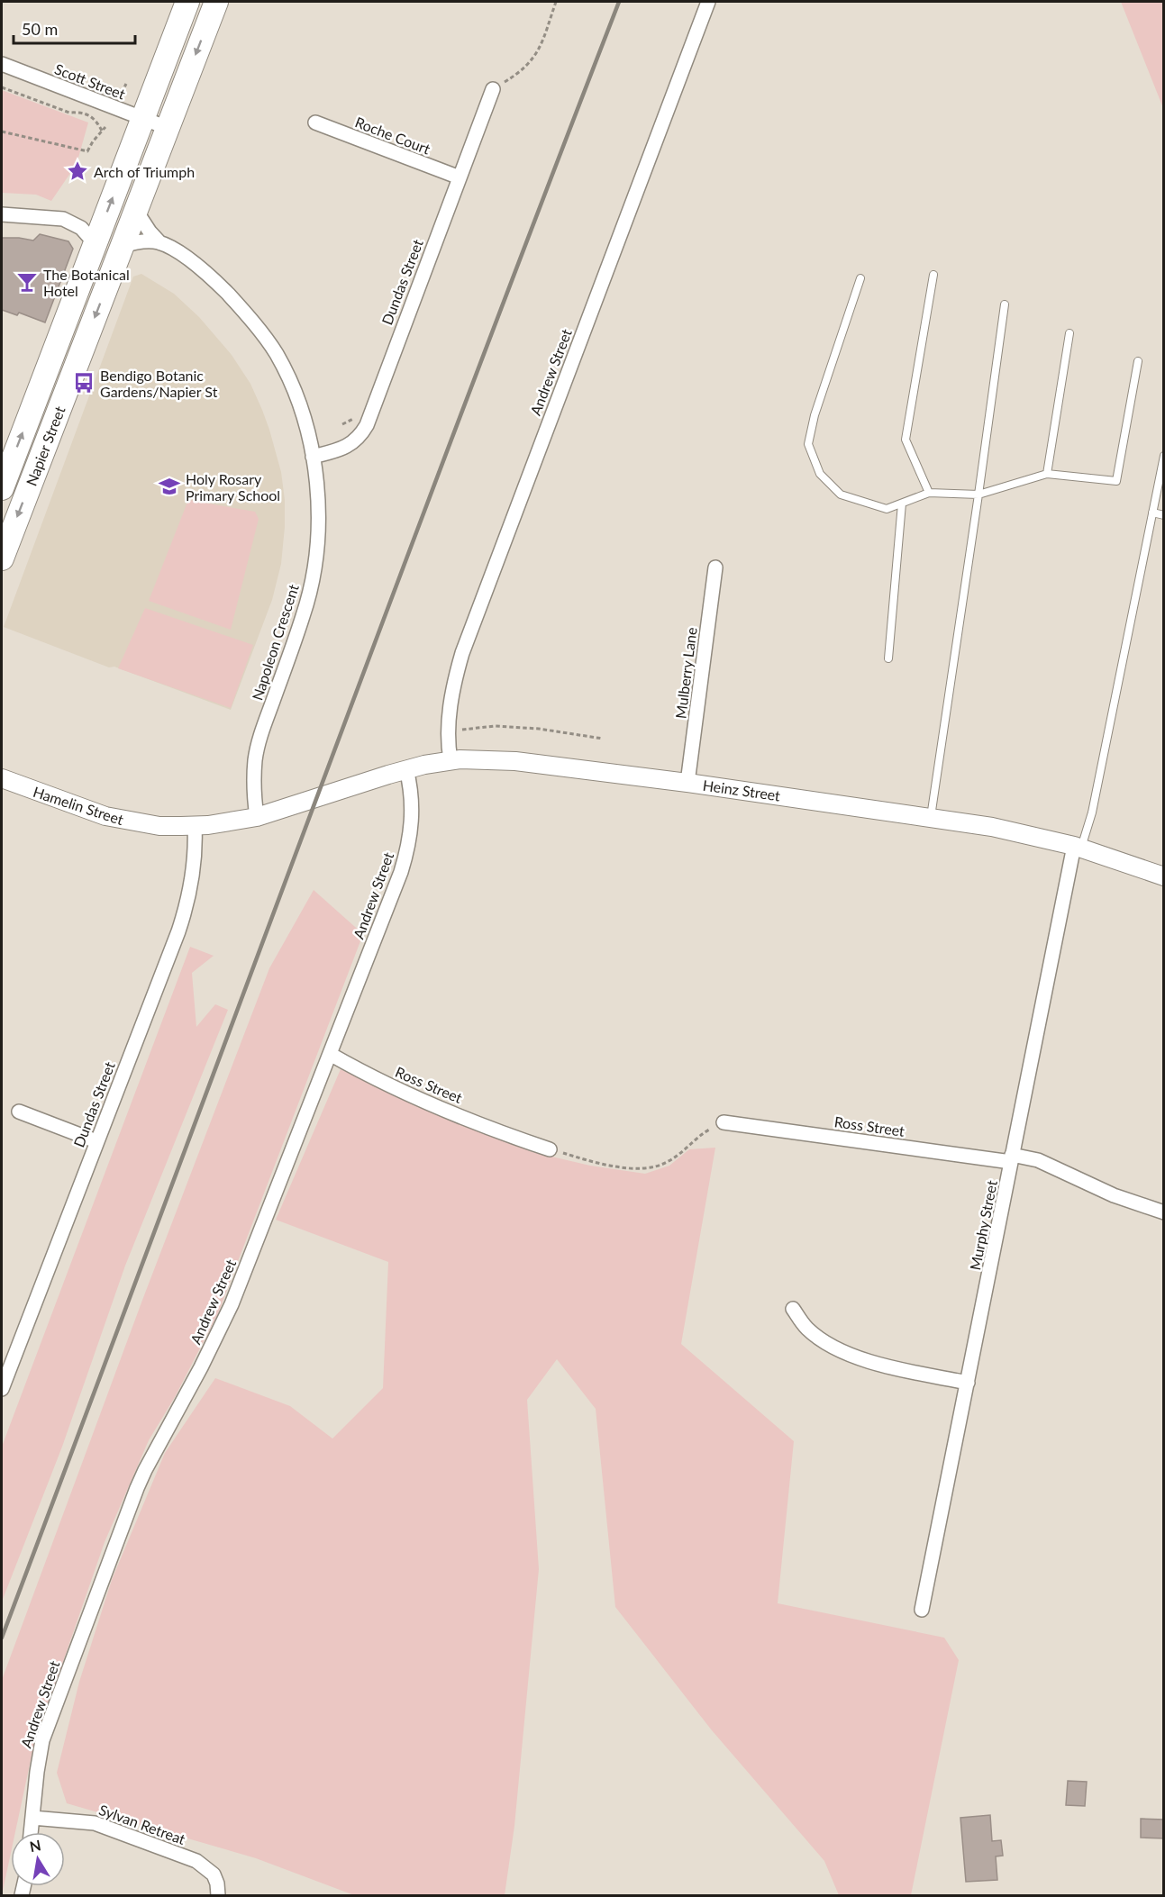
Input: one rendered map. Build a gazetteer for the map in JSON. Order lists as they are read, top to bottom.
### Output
{
  "streets": {
    "highway": ["Napier Street"],
    "street": [
      "Scott Street",
      "Roche Court",
      "Dundas Street",
      "Andrew Street",
      "Napoleon Crescent",
      "Mulberry Lane",
      "Heinz Street",
      "Hamelin Street",
      "Ross Street",
      "Murphy Street",
      "Sylvan Retreat"
    ]
  },
  "crossings": [
    ["Scott Street", "Napier Street"],
    ["Roche Court", "Dundas Street"],
    ["Dundas Street", "Napoleon Crescent"],
    ["Dundas Street", "Hamelin Street"],
    ["Andrew Street", "Heinz Street"],
    ["Andrew Street", "Ross Street"],
    ["Andrew Street", "Sylvan Retreat"],
    ["Napier Street", "Napoleon Crescent"],
    ["Napoleon Crescent", "Hamelin Street"],
    ["Mulberry Lane", "Heinz Street"],
    ["Heinz Street", "Hamelin Street"],
    ["Heinz Street", "Murphy Street"],
    ["Ross Street", "Murphy Street"]
  ],
  "places": {
    "place": ["Arch of Triumph"],
    "bar": ["The Botanical Hotel"],
    "bus stop": ["Bendigo Botanic Gardens/Napier St"],
    "school or university": ["Holy Rosary Primary School"]
  },
  "scale_bar": "50 m",
  "north": "top"
}
